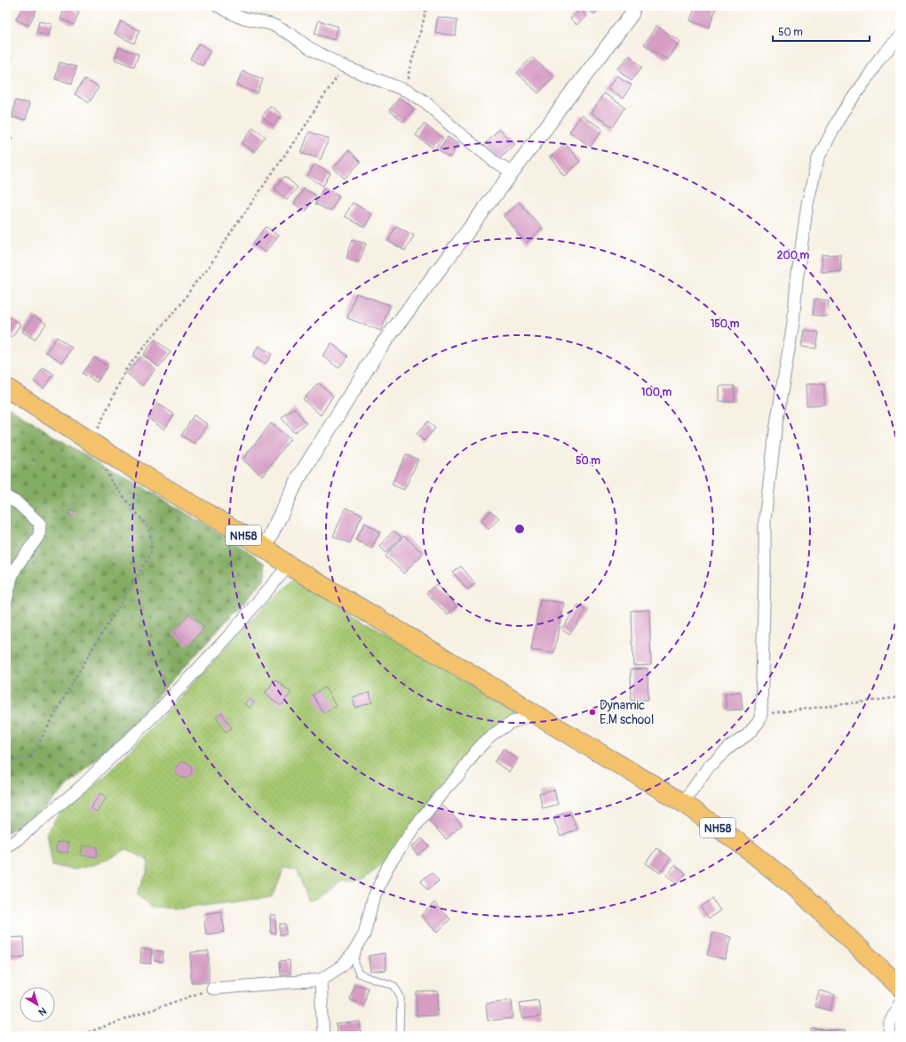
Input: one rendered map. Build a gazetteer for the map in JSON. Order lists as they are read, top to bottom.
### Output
{
  "streets": {
    "main road": ["NH58"]
  },
  "places": ["Dynamic E.M school"],
  "scale_bar": "50 m",
  "north": "bottom right",
  "rings": [
    "200 m",
    "150 m",
    "100 m",
    "50 m"
  ]
}
